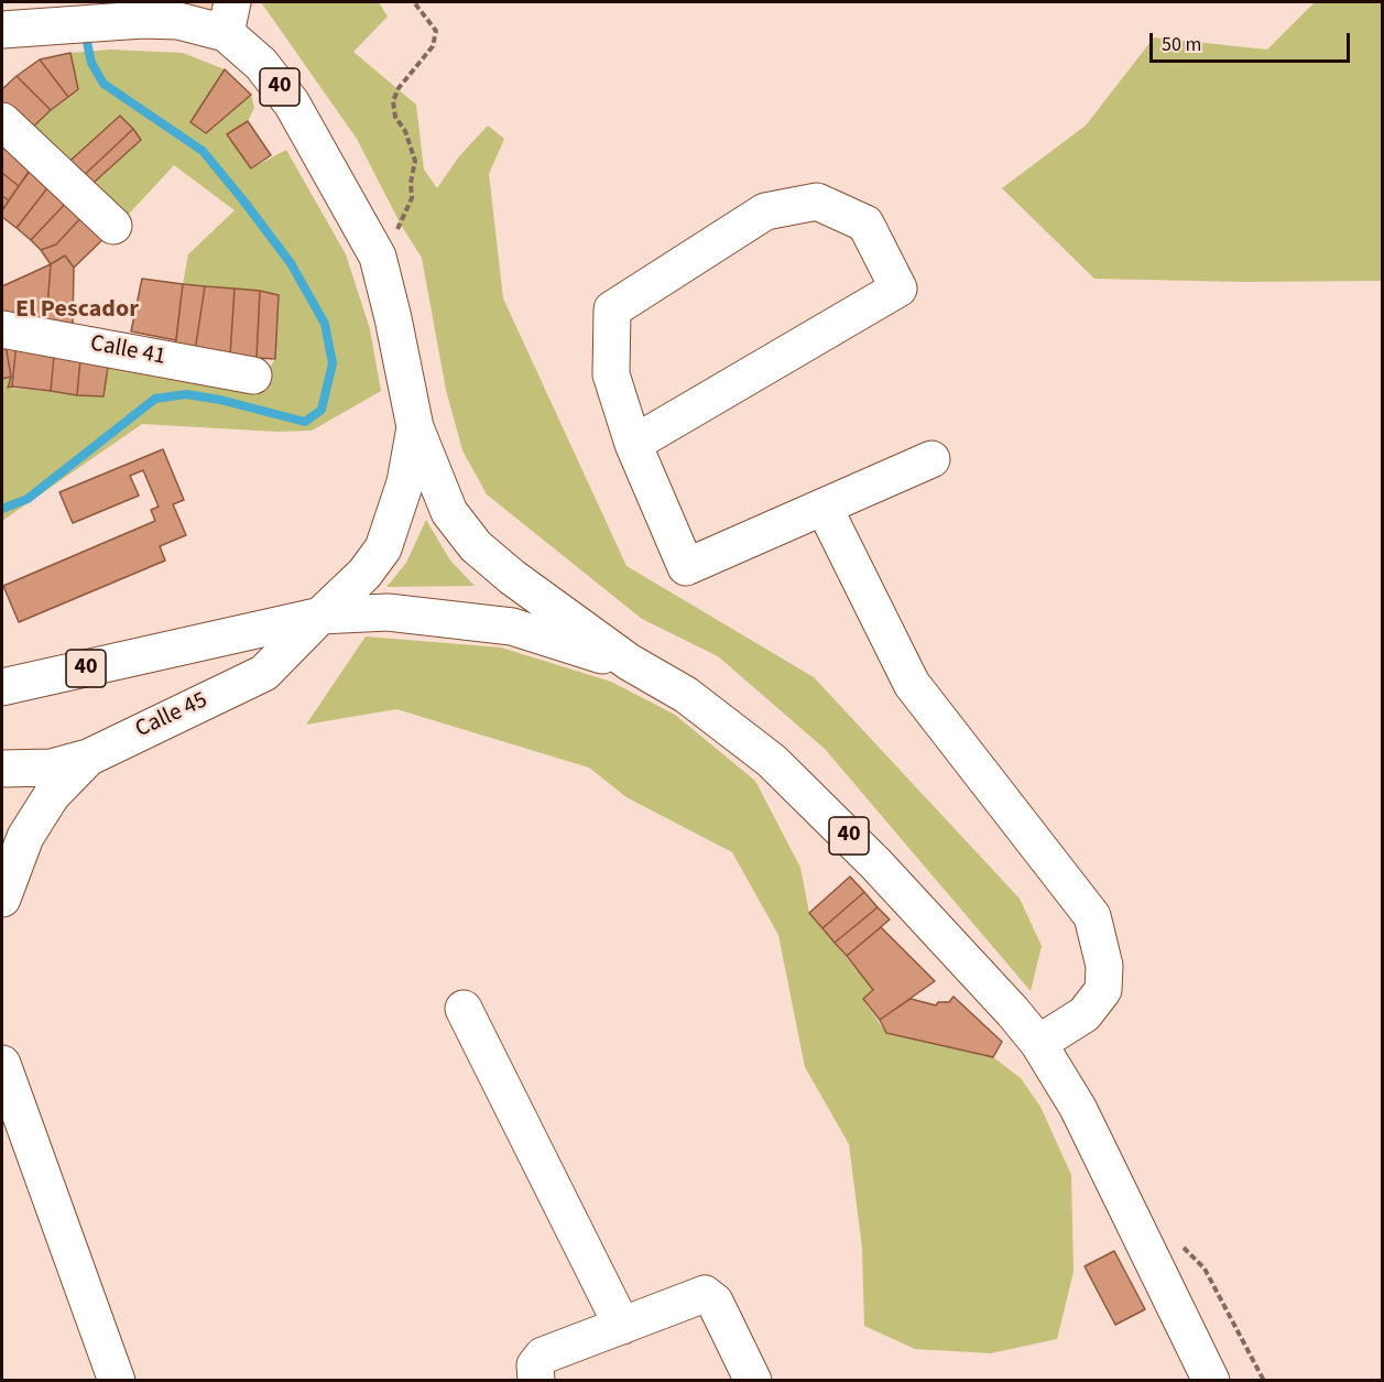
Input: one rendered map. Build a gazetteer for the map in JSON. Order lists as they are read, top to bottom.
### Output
{
  "streets": {
    "main road": ["40", "Calle 41", "Calle 45"]
  },
  "crossings": [
    ["40", "Calle 45"]
  ],
  "districts": ["El Pescador"],
  "scale_bar": "50 m"
}
